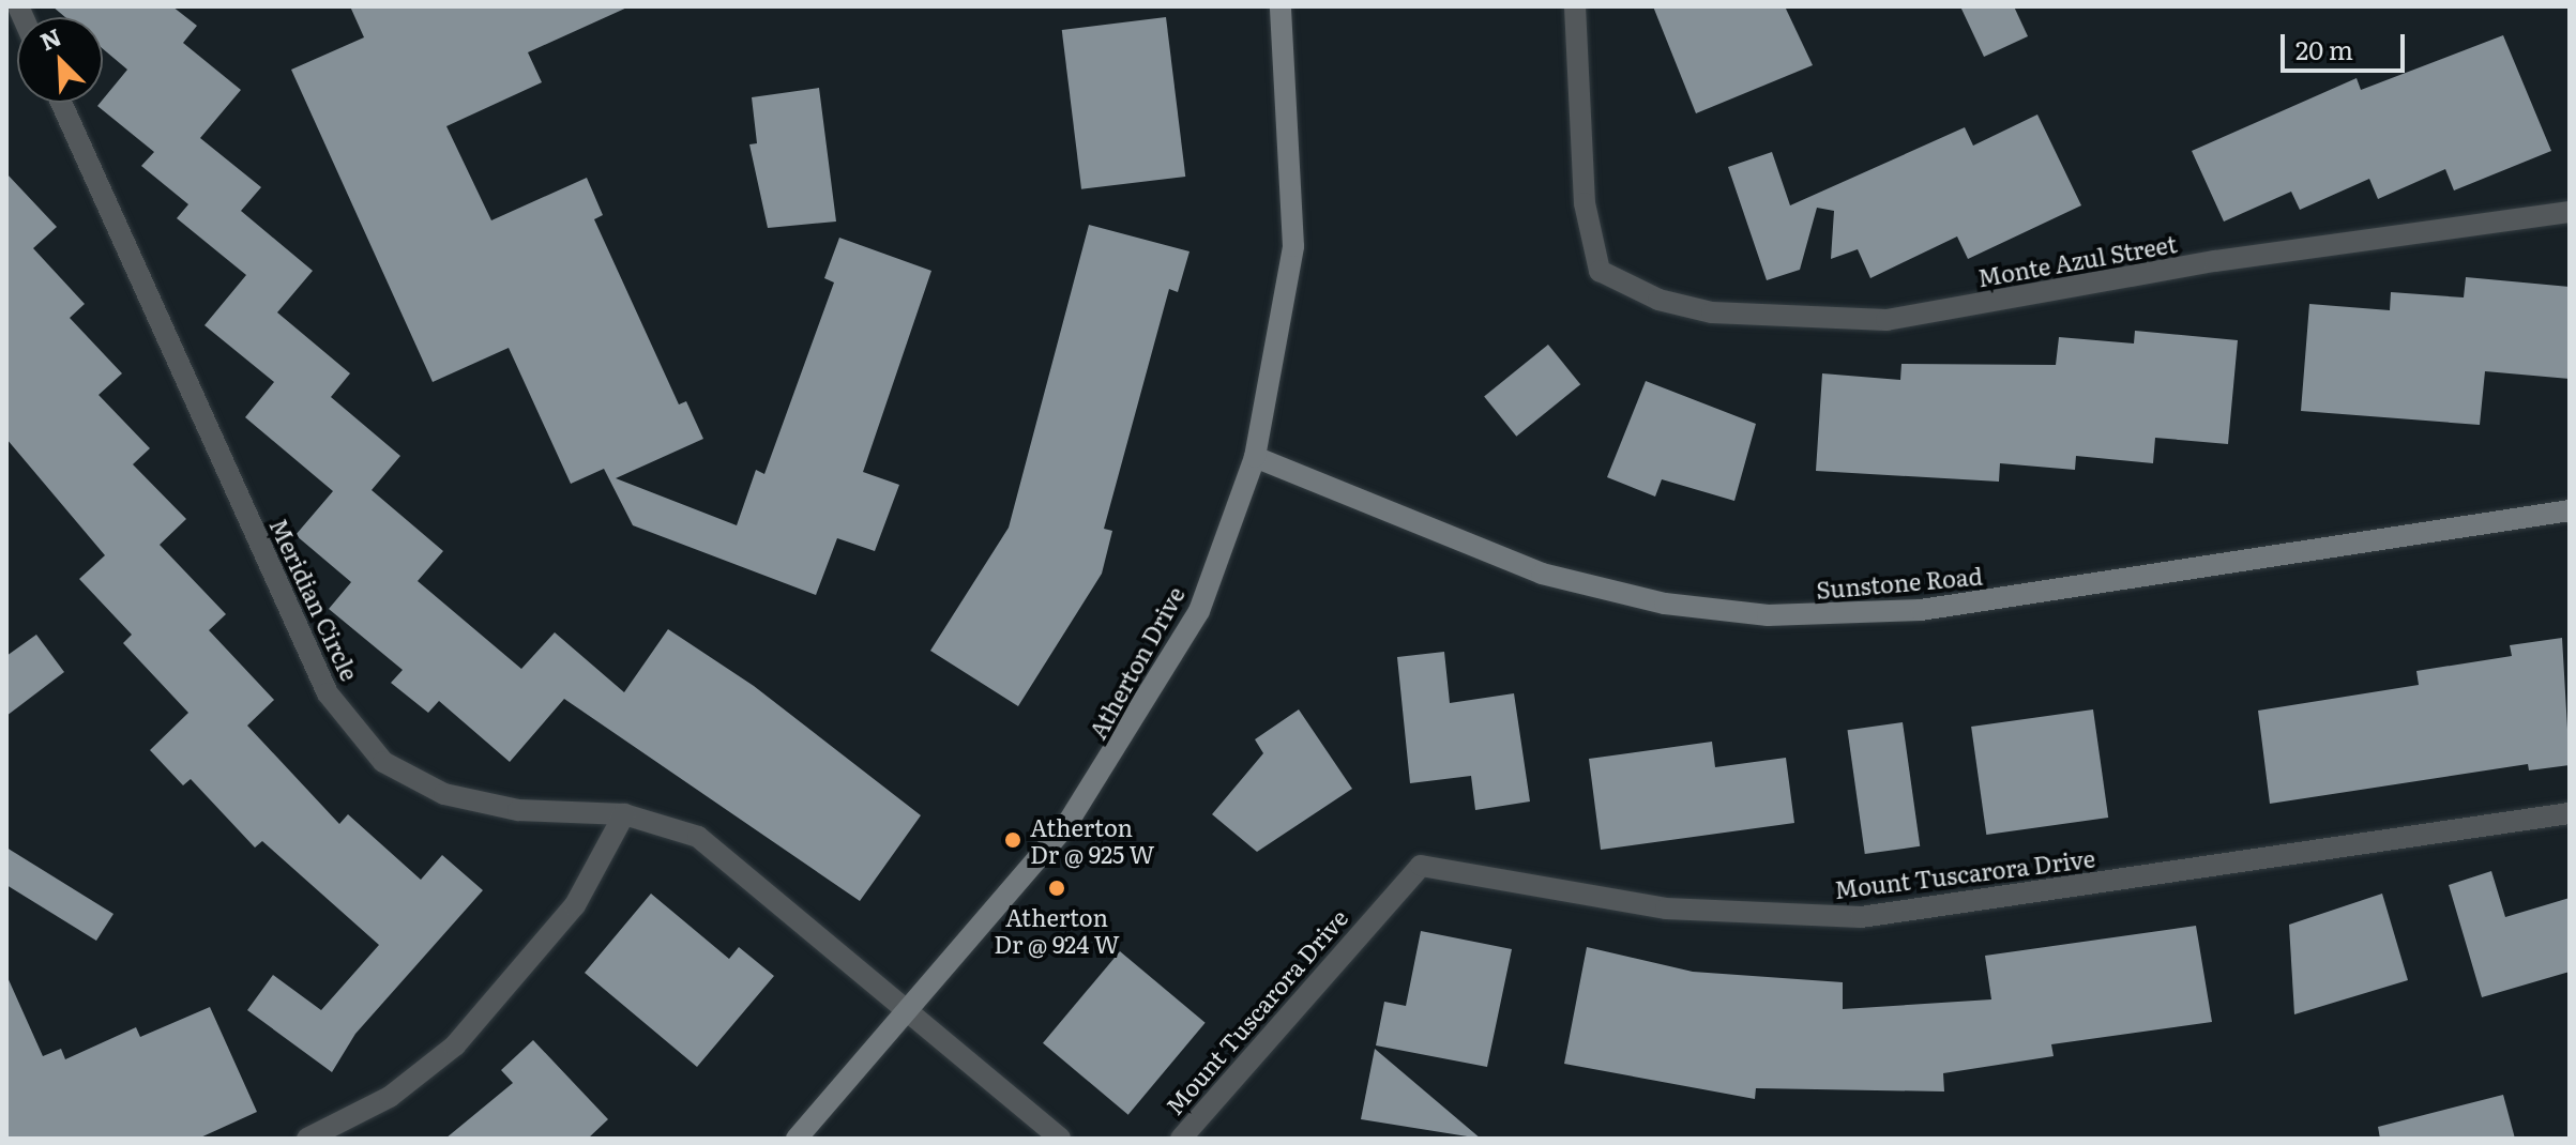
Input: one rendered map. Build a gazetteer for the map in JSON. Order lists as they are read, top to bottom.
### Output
{
  "streets": {
    "street": [
      "Monte Azul Street",
      "Sunstone Road",
      "Meridian Circle",
      "Atherton Drive",
      "Mount Tuscarora Drive"
    ]
  },
  "crossings": [
    ["Sunstone Road", "Atherton Drive"],
    ["Meridian Circle", "Atherton Drive"]
  ],
  "places": ["Atherton Dr @ 925 W", "Atherton Dr @ 924 W"],
  "scale_bar": "20 m",
  "north": "top left"
}
